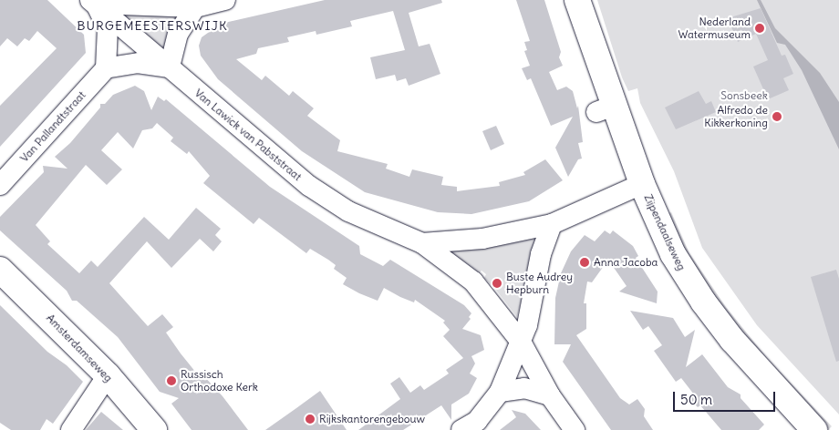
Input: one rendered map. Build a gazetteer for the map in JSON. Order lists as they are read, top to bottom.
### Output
{
  "streets": {
    "main road": ["Zijpendaalseweg", "Amsterdamseweg"],
    "street": ["Van Pallandtstraat", "Van Lawick van Pabststraat"]
  },
  "districts": ["BURGEMEESTERSWIJK"],
  "parks": ["Sonsbeek"],
  "places": [
    "Nederland Watermuseum",
    "Alfredo de Kikkerkoning",
    "Anna Jacoba",
    "Buste Audrey Hepburn",
    "Russisch Orthodoxe Kerk",
    "Rijkskantorengebouw"
  ],
  "scale_bar": "50 m"
}
